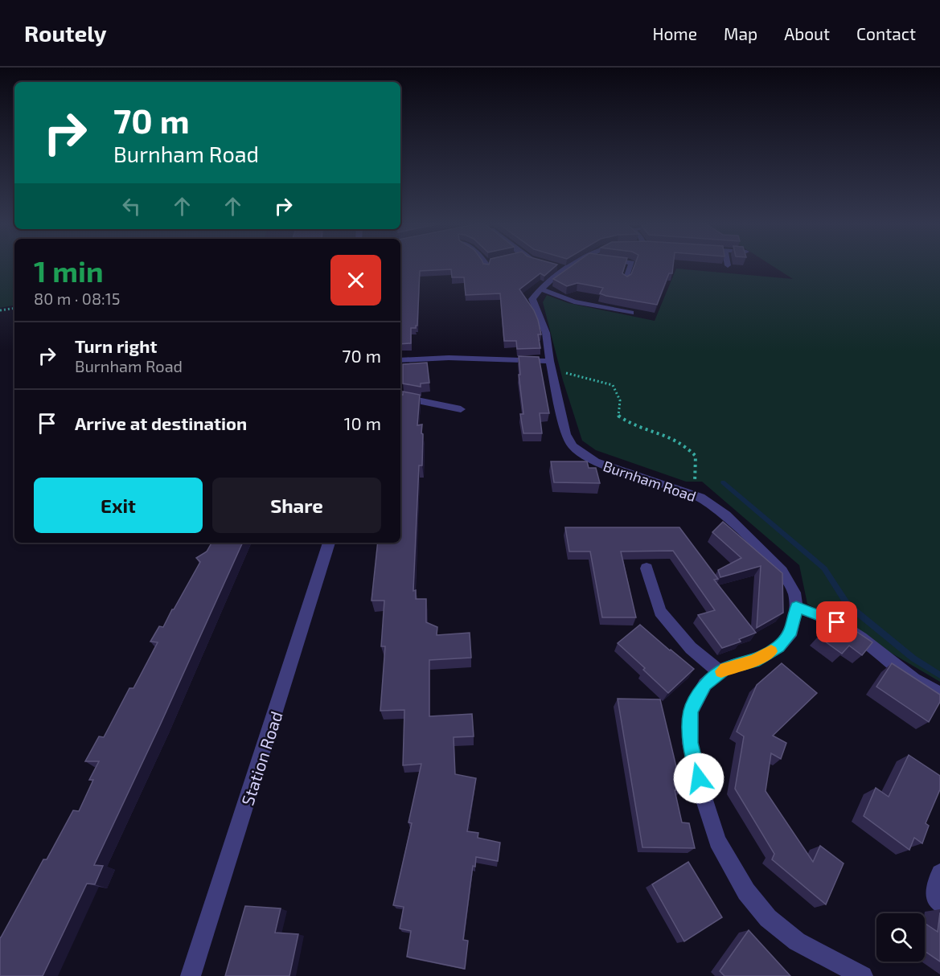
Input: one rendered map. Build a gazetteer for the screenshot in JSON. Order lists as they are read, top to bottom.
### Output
{
  "streets": {
    "street": ["Burnham Road", "Station Road"]
  },
  "page": {
    "header": "Routely",
    "nav": [
      "Home",
      "Map",
      "About",
      "Contact"
    ],
    "turn": ["70 m", "Burnham Road"],
    "heading": ["1 min", "80 m · 08:15"],
    "list": [
      {
        "name": "Turn right",
        "note": "Burnham Road",
        "value": "70 m"
      },
      {
        "name": "Arrive at destination",
        "value": "10 m"
      }
    ],
    "buttons": ["Exit", "Share"]
  }
}
